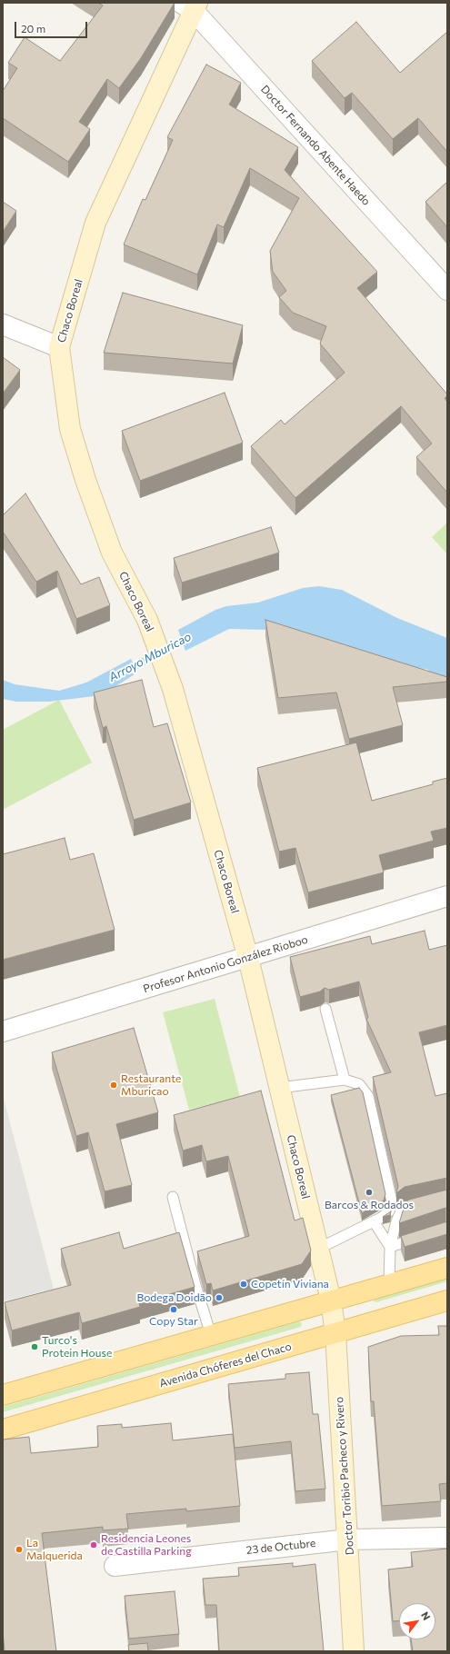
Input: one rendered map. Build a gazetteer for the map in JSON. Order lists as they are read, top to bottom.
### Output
{
  "streets": {
    "main road": ["Chaco Boreal", "Avenida Chóferes del Chaco", "Doctor Toribio Pacheco y Rivero"],
    "street": ["Doctor Fernando Abente Haedo", "Profesor Antonio González Rioboo", "23 de Octubre"]
  },
  "crossings": [
    ["Doctor Fernando Abente Haedo", "Chaco Boreal"],
    ["Chaco Boreal", "Profesor Antonio González Rioboo"],
    ["Chaco Boreal", "Doctor Toribio Pacheco y Rivero"],
    ["Avenida Chóferes del Chaco", "Doctor Toribio Pacheco y Rivero"],
    ["Doctor Toribio Pacheco y Rivero", "23 de Octubre"]
  ],
  "water": ["Arroyo Mburicao"],
  "places": [
    "Restaurante Mburicao",
    "Barcos & Rodados",
    "Copetín Viviana",
    "Bodega Doidão",
    "Copy Star",
    "Turco's Protein House",
    "Residencia Leones de Castilla Parking",
    "La Malquerida"
  ],
  "scale_bar": "20 m",
  "north": "top right"
}
